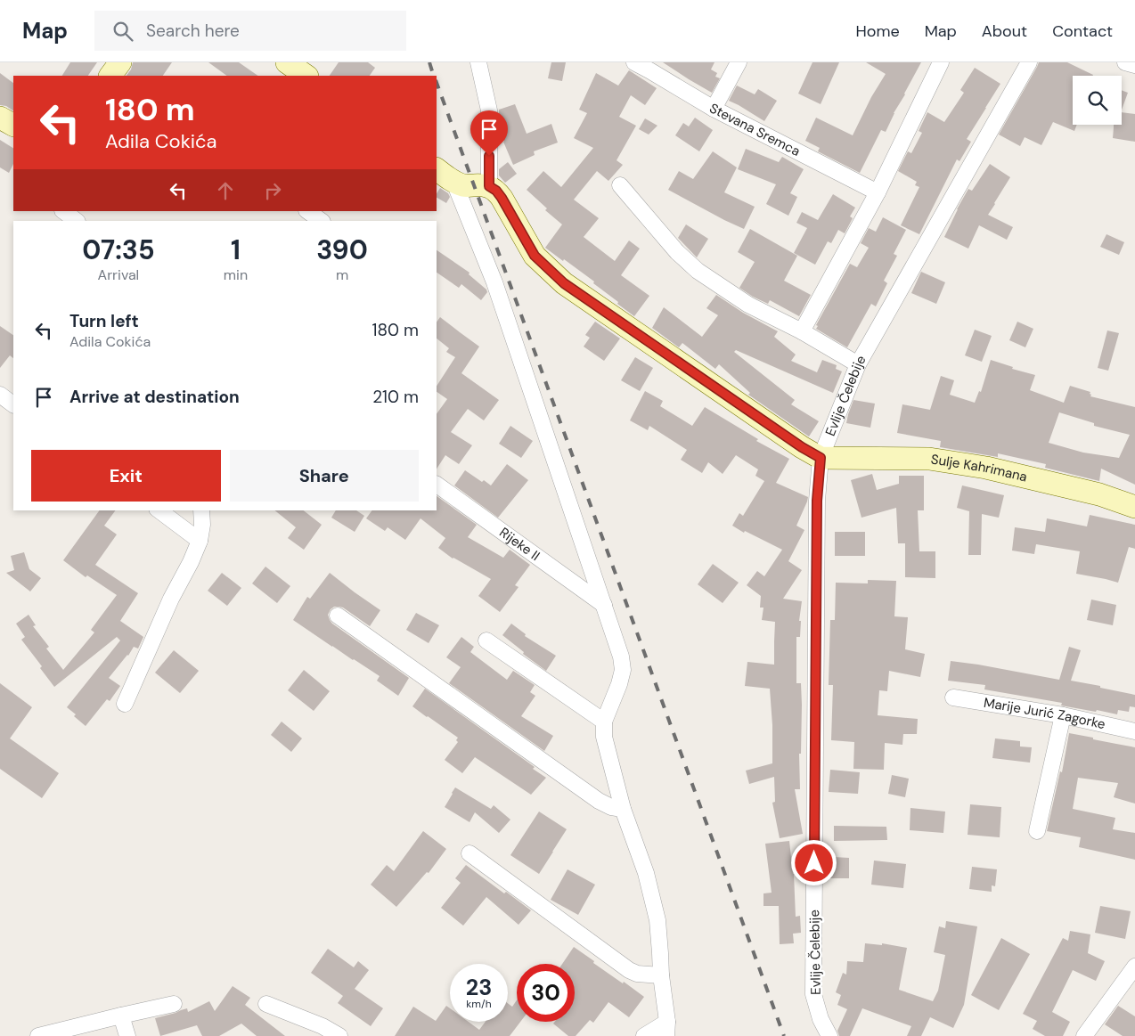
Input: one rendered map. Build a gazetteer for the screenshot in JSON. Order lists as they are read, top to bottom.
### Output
{
  "streets": {
    "street": [
      "Stevana Sremca",
      "Evlije Čelebije",
      "Sulje Kahrimana",
      "Rijeke II",
      "Marije Jurić Zagorke"
    ]
  },
  "crossings": [
    ["Evlije Čelebije", "Sulje Kahrimana"]
  ],
  "page": {
    "header": "Map",
    "search": "Search here",
    "nav": [
      "Home",
      "Map",
      "About",
      "Contact"
    ],
    "turn": ["180 m", "Adila Cokića"],
    "eta": [
      "07:35",
      "Arrival",
      "1",
      "min",
      "390",
      "m"
    ],
    "list": [
      {
        "name": "Turn left",
        "note": "Adila Cokića",
        "value": "180 m"
      },
      {
        "name": "Arrive at destination",
        "value": "210 m"
      }
    ],
    "buttons": ["Exit", "Share"],
    "speed": "23 km/h",
    "limit": "30"
  }
}
